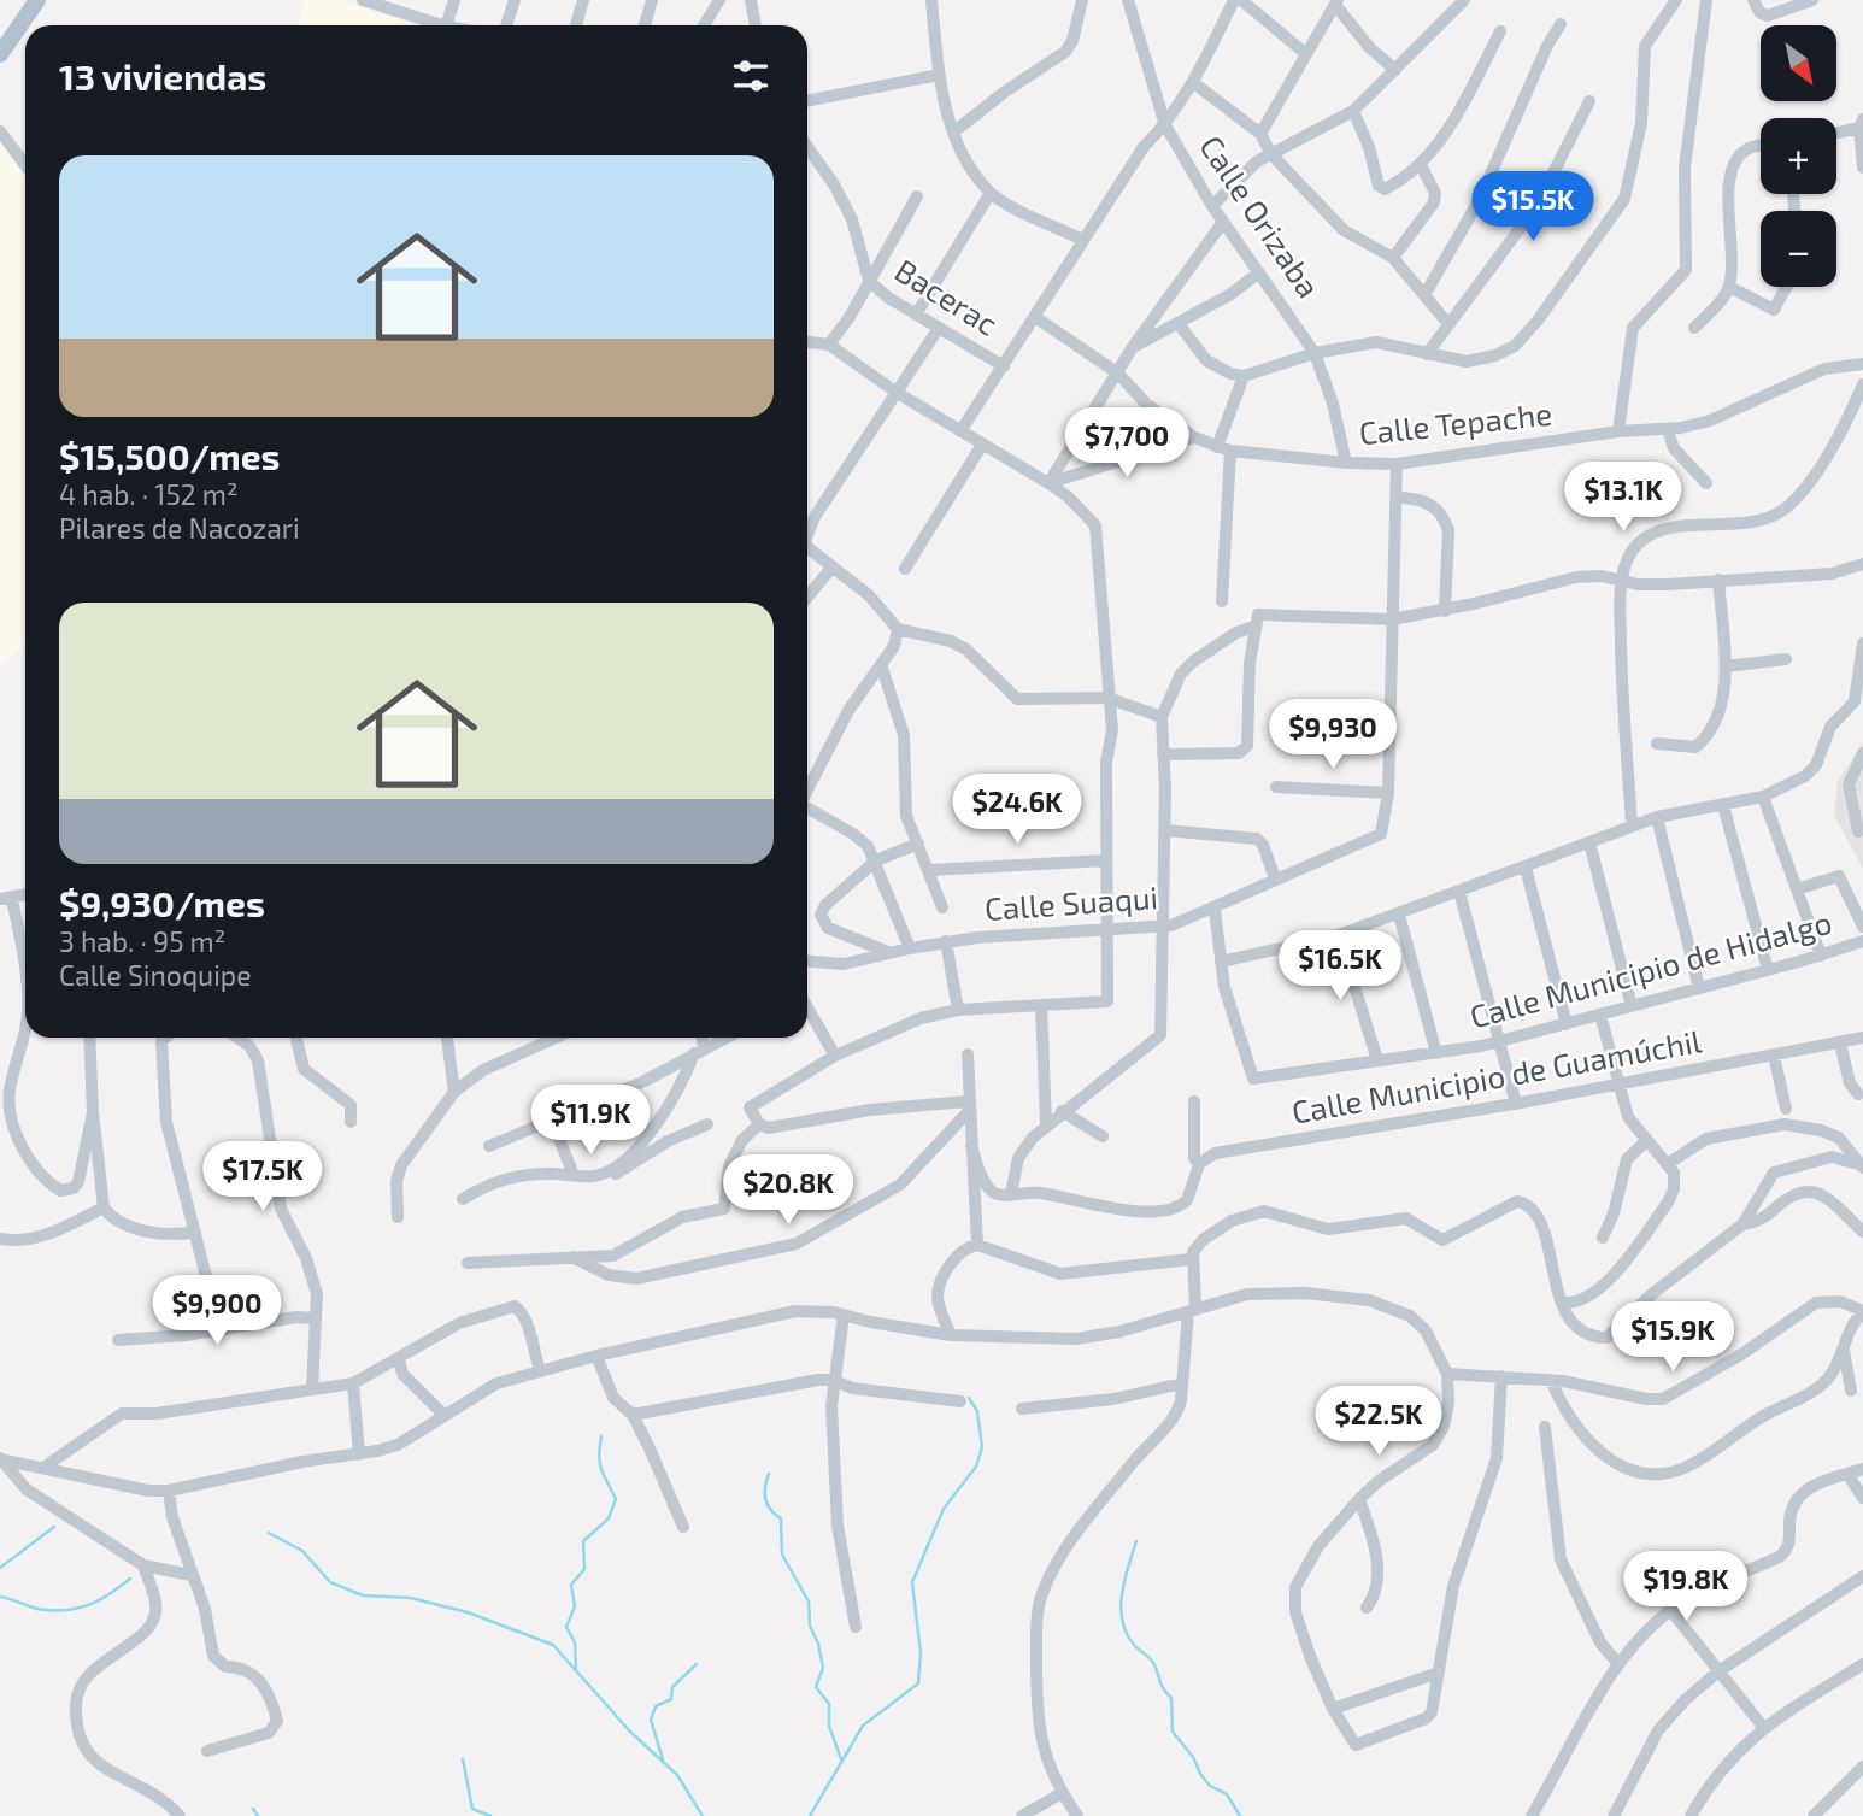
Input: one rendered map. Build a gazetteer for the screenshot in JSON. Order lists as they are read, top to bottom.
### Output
{
  "streets": {
    "street": [
      "Calle Orizaba",
      "Bacerac",
      "Calle Tepache",
      "Calle Suaqui",
      "Calle Municipio de Hidalgo",
      "Calle Municipio de Guamúchil"
    ]
  },
  "crossings": [
    ["Calle Orizaba", "Calle Tepache"]
  ],
  "north": "bottom right",
  "page": {
    "map_buttons": ["+", "−"],
    "heading": "13 viviendas",
    "list": [
      {
        "name": "$15,500/mes",
        "note": "4 hab. · 152 m² · Pilares de Nacozari"
      },
      {
        "name": "$9,930/mes",
        "note": "3 hab. · 95 m² · Calle Sinoquipe"
      }
    ],
    "price": [
      "$15.5K",
      "$7,700",
      "$13.1K",
      "$9,930",
      "$24.6K",
      "$16.5K",
      "$11.9K",
      "$17.5K",
      "$20.8K",
      "$9,900",
      "$15.9K",
      "$22.5K",
      "$19.8K"
    ]
  }
}
